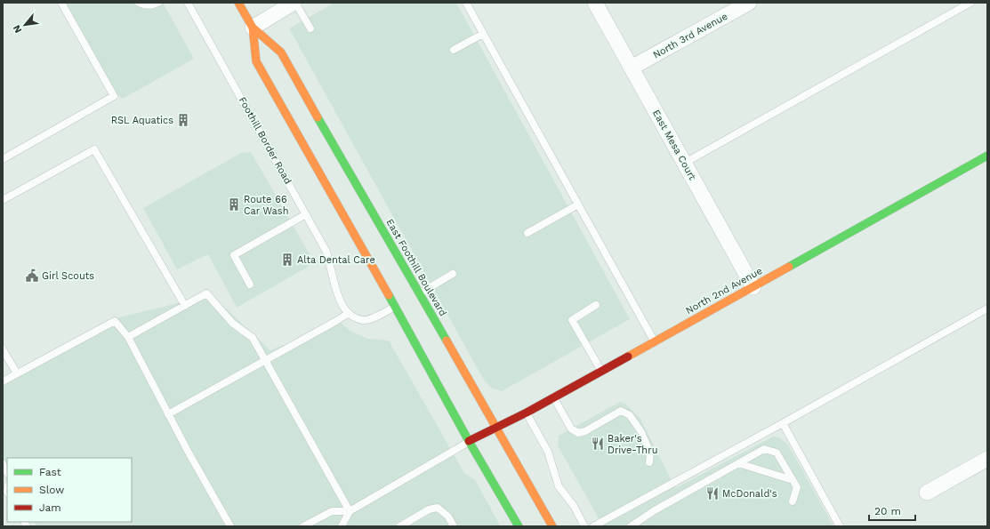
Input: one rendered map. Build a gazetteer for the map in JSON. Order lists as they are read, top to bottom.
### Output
{
  "streets": {
    "main road": ["East Foothill Boulevard", "North 2nd Avenue"],
    "street": ["North 3rd Avenue", "East Mesa Court"],
    "lane": ["Foothill Border Road"]
  },
  "crossings": [
    ["North 3rd Avenue", "East Mesa Court"],
    ["East Mesa Court", "North 2nd Avenue"],
    ["East Foothill Boulevard", "North 2nd Avenue"]
  ],
  "places": {
    "building": ["RSL Aquatics", "Route 66 Car Wash", "Alta Dental Care"],
    "public building": ["Girl Scouts"],
    "restaurant": ["Baker's Drive-Thru", "McDonald's"]
  },
  "legend": ["Fast", "Slow", "Jam"],
  "scale_bar": "20 m",
  "north": "bottom left"
}
